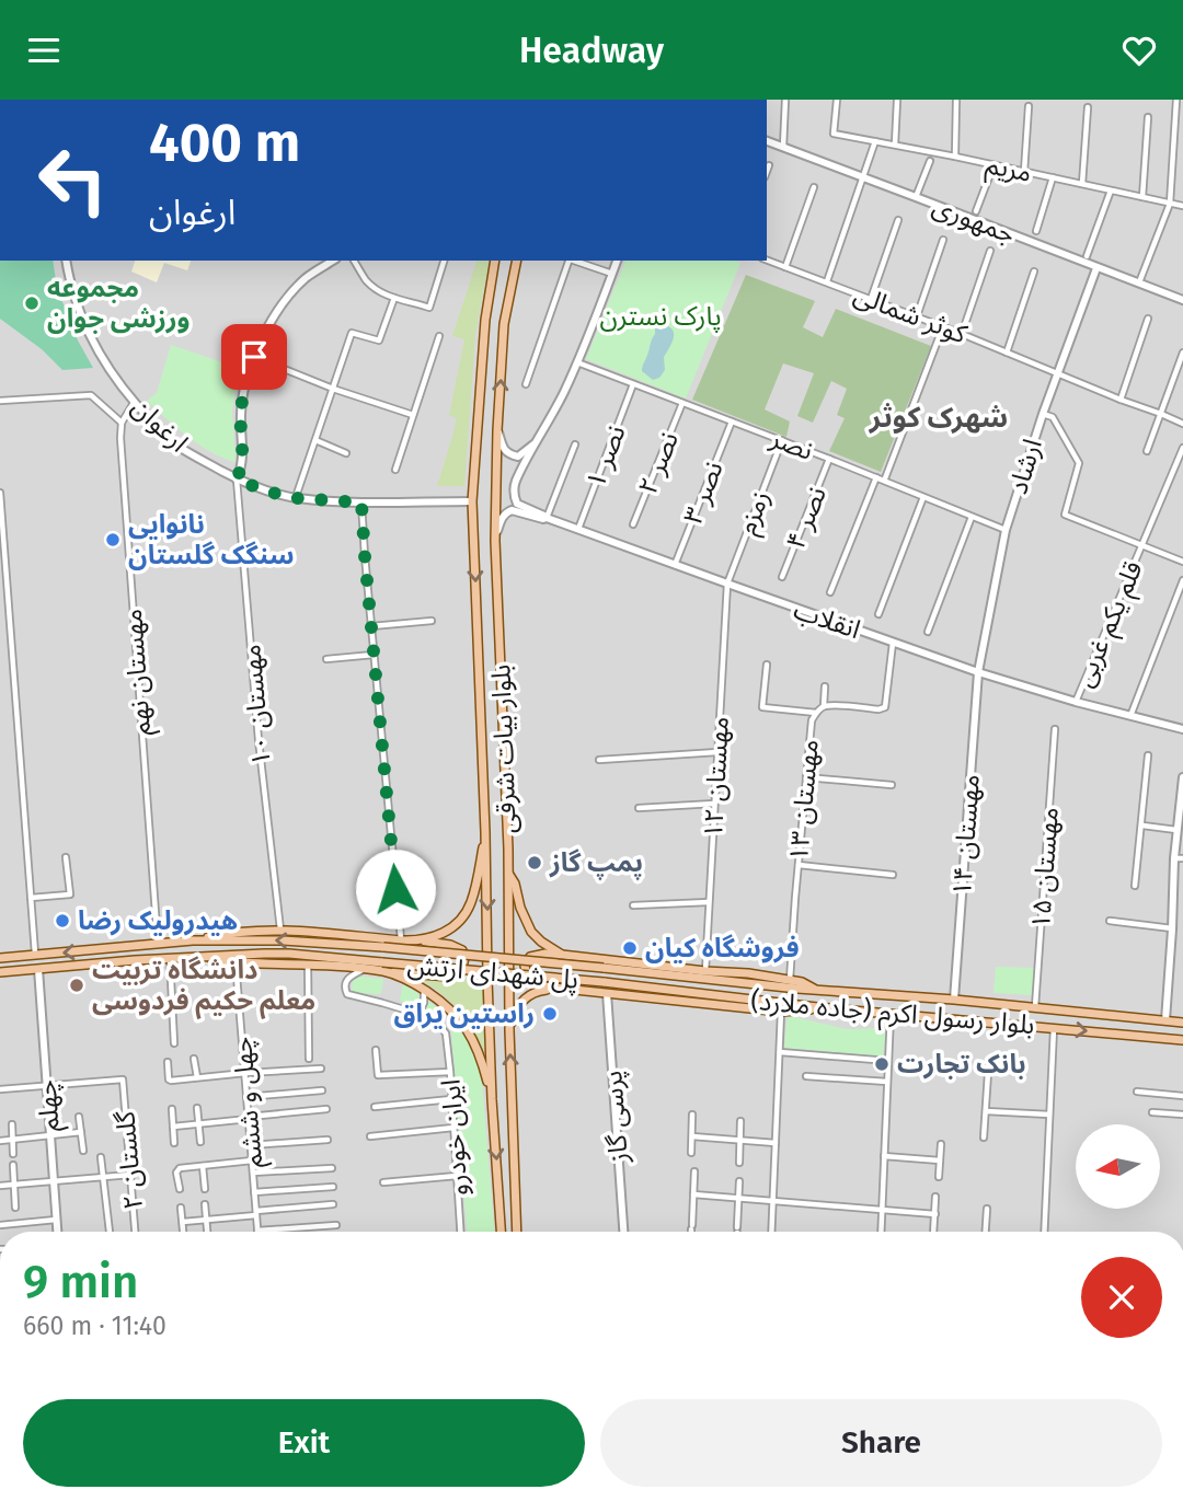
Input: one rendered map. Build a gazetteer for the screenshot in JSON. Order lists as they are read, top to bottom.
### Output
{
  "streets": {
    "main road": ["بلوار بیات شرقی", "پل شهدای ارتش", "بلوار رسول اکرم (جاده ملارد)"],
    "street": [
      "مریم",
      "جمهوری",
      "کوثر شمالی",
      "ارغوان",
      "نصر",
      "نصر ۱",
      "نصر ۲",
      "ارشاد",
      "نصر ۳",
      "زمزم",
      "نصر ۴",
      "انقلاب",
      "قلم یکم غربی",
      "مهستان نهم",
      "مهستان ۱۰",
      "مهستان ۱۲",
      "مهستان ۱۳",
      "مهستان ۱۴",
      "مهستان ۱۵",
      "چهل و ششم",
      "چهلم",
      "پرسی گاز",
      "ایران خودرو",
      "گلستان ۲"
    ]
  },
  "crossings": [
    ["جمهوری", "ارشاد"],
    ["کوثر شمالی", "ارشاد"],
    ["ارغوان", "مهستان ۱۰"],
    ["ارغوان", "بلوار بیات شرقی"],
    ["نصر", "نصر ۱"],
    ["نصر", "نصر ۲"],
    ["نصر", "ارشاد"],
    ["نصر", "نصر ۳"],
    ["نصر", "زمزم"],
    ["نصر", "نصر ۴"],
    ["نصر ۱", "انقلاب"],
    ["ارشاد", "انقلاب"],
    ["ارشاد", "مهستان ۱۴"],
    ["نصر ۳", "انقلاب"],
    ["زمزم", "انقلاب"],
    ["زمزم", "مهستان ۱۲"],
    ["انقلاب", "قلم یکم غربی"],
    ["انقلاب", "بلوار بیات شرقی"],
    ["انقلاب", "مهستان ۱۲"],
    ["انقلاب", "مهستان ۱۳"],
    ["انقلاب", "مهستان ۱۴"],
    ["پل شهدای ارتش", "بلوار رسول اکرم (جاده ملارد)"],
    ["چهلم", "گلستان ۲"]
  ],
  "districts": ["شهرک کوثر"],
  "parks": ["پارک نسترن"],
  "places": [
    "مجموعه ورزشی جوان",
    "نانوایی سنگک گلستان",
    "پمپ گاز",
    "هیدرولیک رضا",
    "فروشگاه کیان",
    "دانشگاه تربیت معلم حکیم فردوسی",
    "راستین یراق",
    "بانک تجارت"
  ],
  "north": "left",
  "page": {
    "header": "Headway",
    "turn": ["400 m", "ارغوان"],
    "heading": ["9 min", "660 m · 11:40"],
    "buttons": ["Exit", "Share"]
  }
}
